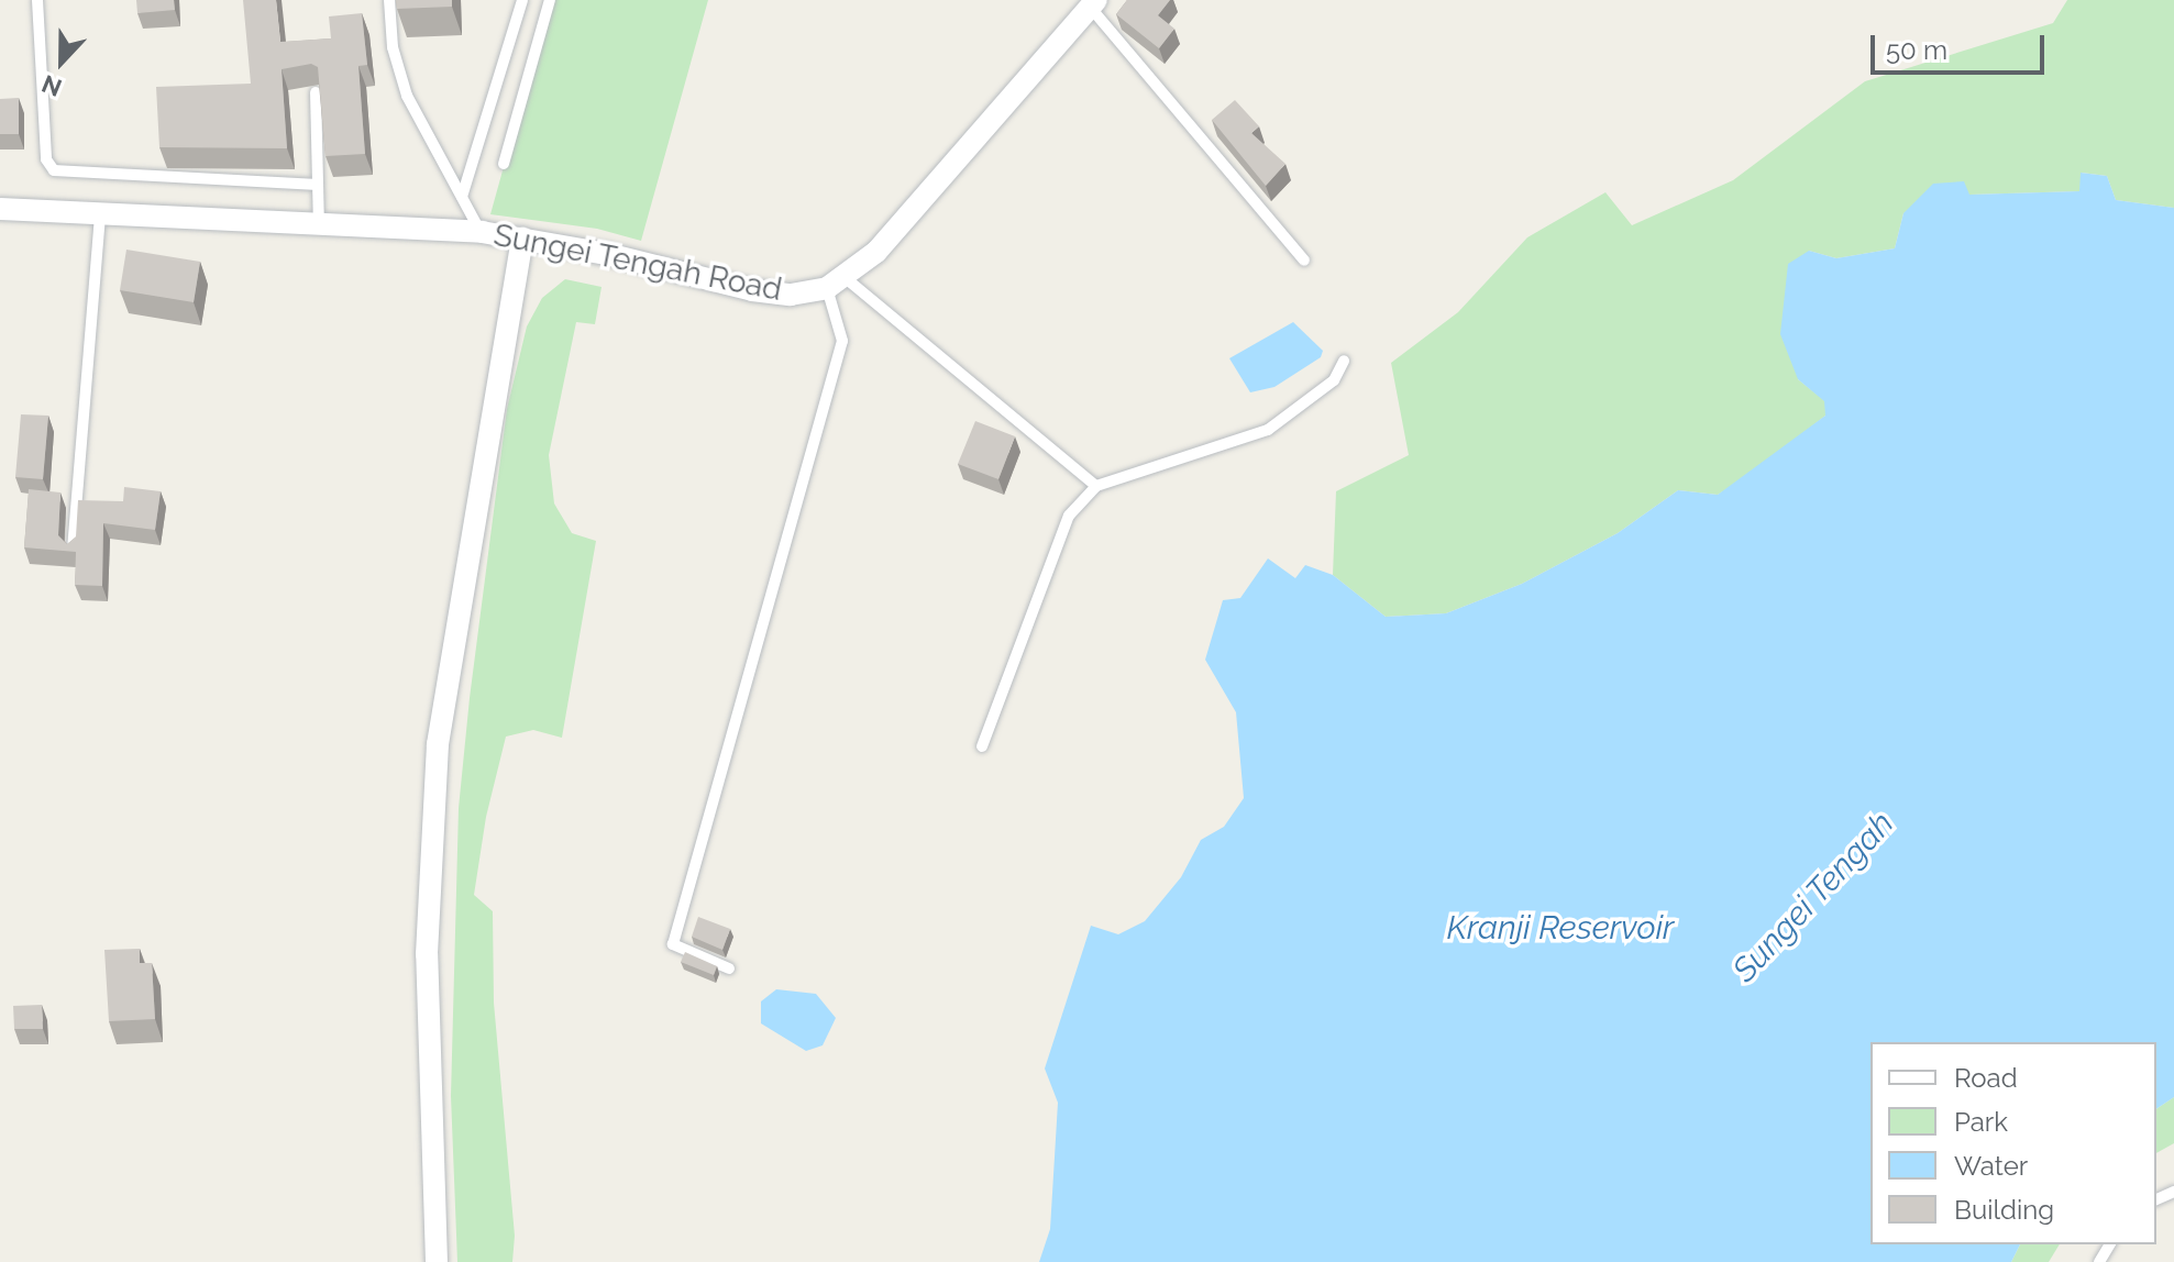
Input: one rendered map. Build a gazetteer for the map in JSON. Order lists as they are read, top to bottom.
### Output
{
  "streets": {
    "street": ["Sungei Tengah Road"]
  },
  "water": ["Sungei Tengah", "Kranji Reservoir"],
  "legend": [
    "Road",
    "Park",
    "Water",
    "Building"
  ],
  "scale_bar": "50 m",
  "north": "bottom"
}
